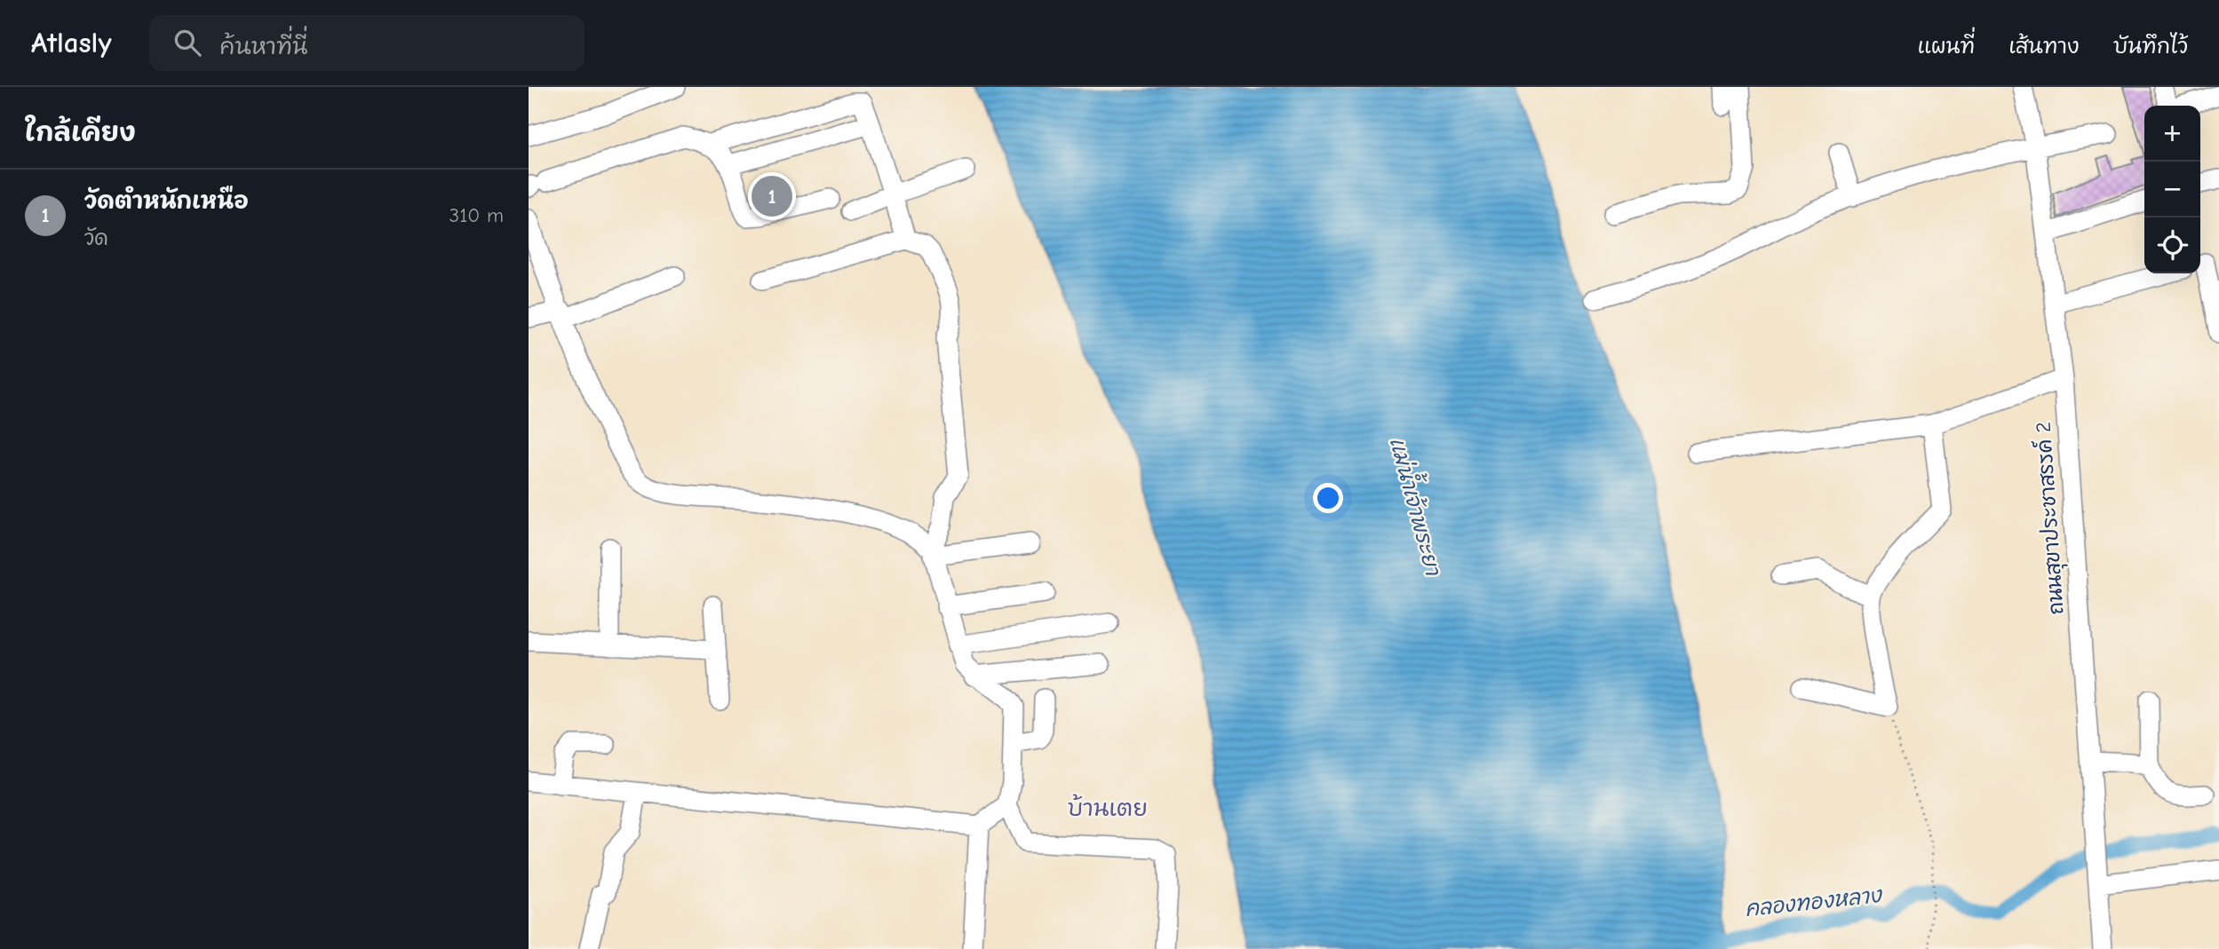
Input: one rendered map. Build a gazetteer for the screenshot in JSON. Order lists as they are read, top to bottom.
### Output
{
  "streets": {
    "street": ["ถนนสุขาประชาสรรค์ 2"]
  },
  "districts": ["บ้านเตย"],
  "water": ["แม่น้ำเจ้าพระยา", "คลองทองหลาง"],
  "page": {
    "header": "Atlasly",
    "search": "ค้นหาที่นี่",
    "nav": ["แผนที่", "เส้นทาง", "บันทึกไว้"],
    "heading": "ใกล้เคียง",
    "map_buttons": ["+", "−"],
    "list": [
      {
        "mark": "1",
        "name": "วัดตำหนักเหนือ",
        "note": "วัด",
        "value": "310 m"
      }
    ],
    "pins": "1"
  }
}
